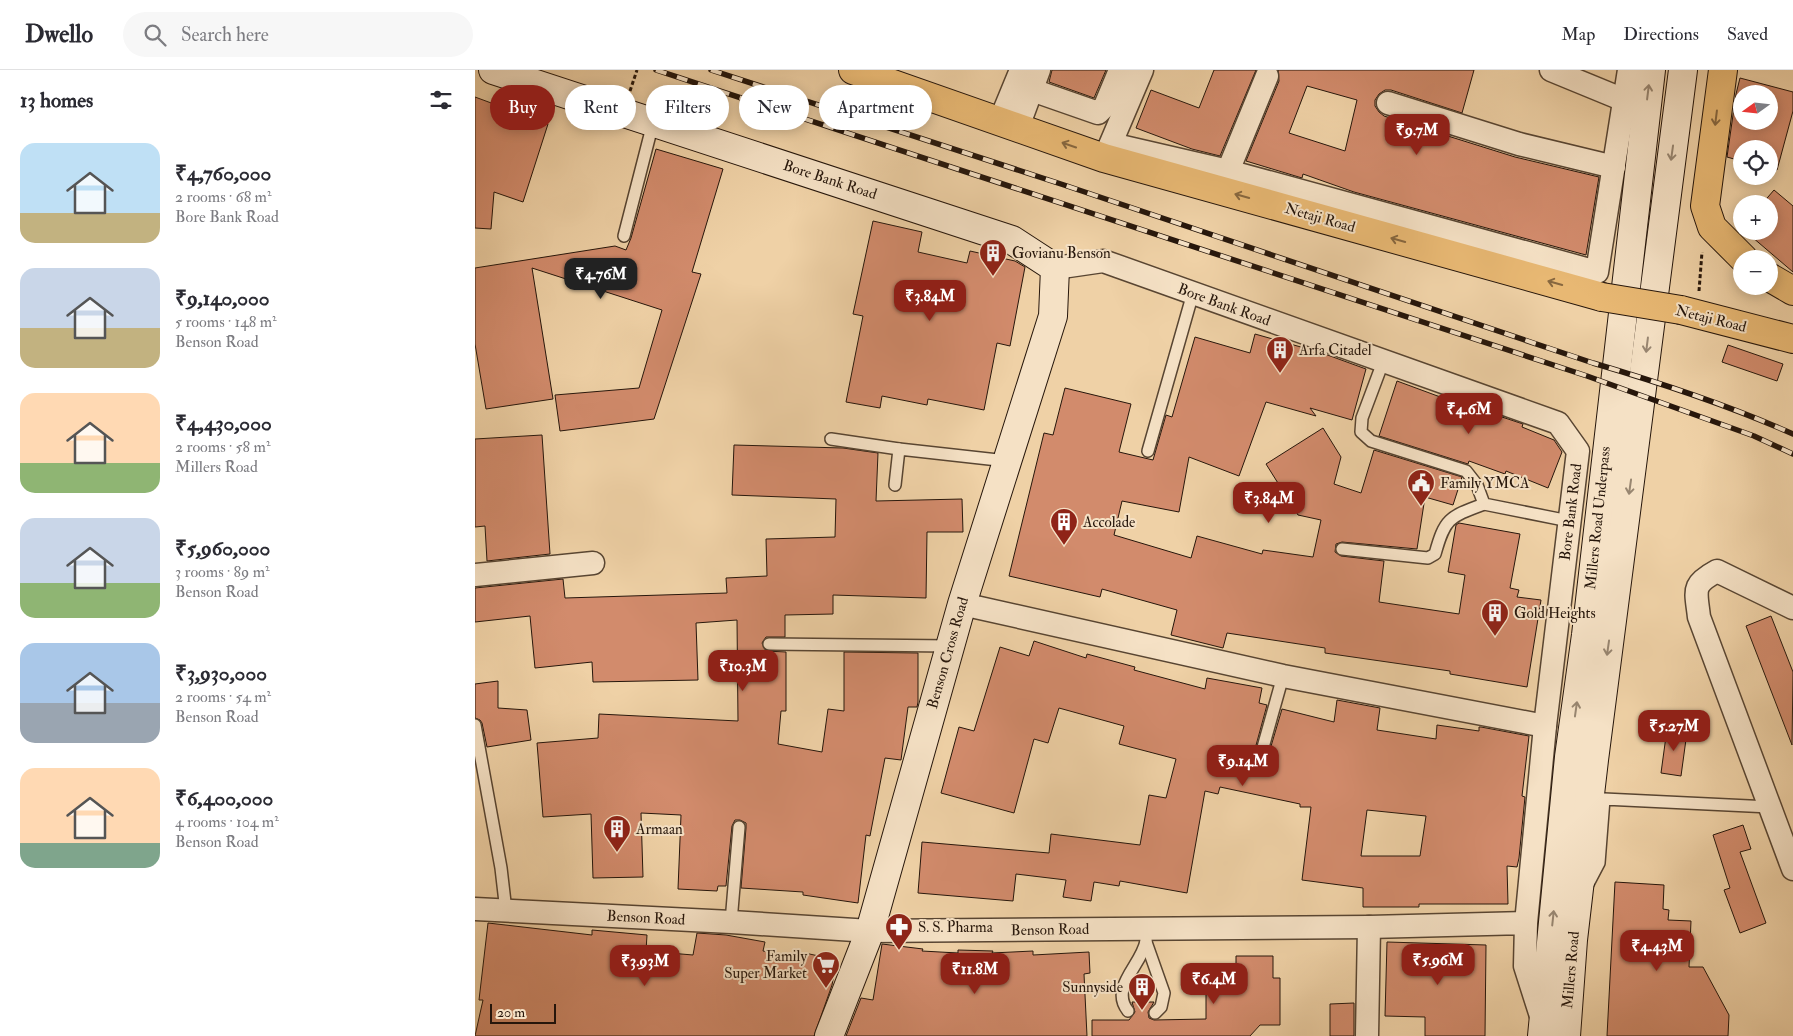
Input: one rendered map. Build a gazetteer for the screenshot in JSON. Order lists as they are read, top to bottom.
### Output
{
  "streets": {
    "main road": [
      "Bore Bank Road",
      "Netaji Road",
      "Millers Road Underpass",
      "Benson Cross Road",
      "Millers Road"
    ],
    "street": ["Benson Road"]
  },
  "crossings": [
    ["Bore Bank Road", "Benson Cross Road"],
    ["Bore Bank Road", "Benson Road"],
    ["Millers Road Underpass", "Millers Road"],
    ["Benson Cross Road", "Benson Road"]
  ],
  "one_way": ["Netaji Road"],
  "places": {
    "building": [
      "Govianu Benson",
      "Arfa Citadel",
      "Accolade",
      "Gold Heights",
      "Armaan",
      "Sunnyside"
    ],
    "public building": ["Family YMCA"],
    "pharmacy": ["S. S. Pharma"],
    "supermarket": ["Family Super Market"]
  },
  "scale_bar": "20 m",
  "north": "left",
  "page": {
    "header": "Dwello",
    "search": "Search here",
    "nav": ["Map", "Directions", "Saved"],
    "heading": "13 homes",
    "map_buttons": ["+", "−"],
    "chip": [
      "Buy",
      "Rent",
      "Filters",
      "New",
      "Apartment"
    ],
    "price": [
      "₹9.7M",
      "₹4.76M",
      "₹3.84M",
      "₹4.6M",
      "₹3.84M",
      "₹10.3M",
      "₹5.27M",
      "₹9.14M",
      "₹4.43M",
      "₹5.96M",
      "₹3.93M",
      "₹11.8M",
      "₹6.4M"
    ],
    "list": [
      {
        "name": "₹4,760,000",
        "note": "2 rooms · 68 m² · Bore Bank Road"
      },
      {
        "name": "₹9,140,000",
        "note": "5 rooms · 148 m² · Benson Road"
      },
      {
        "name": "₹4,430,000",
        "note": "2 rooms · 58 m² · Millers Road"
      },
      {
        "name": "₹5,960,000",
        "note": "3 rooms · 89 m² · Benson Road"
      },
      {
        "name": "₹3,930,000",
        "note": "2 rooms · 54 m² · Benson Road"
      },
      {
        "name": "₹6,400,000",
        "note": "4 rooms · 104 m² · Benson Road"
      }
    ],
    "scale": "20 m"
  }
}
